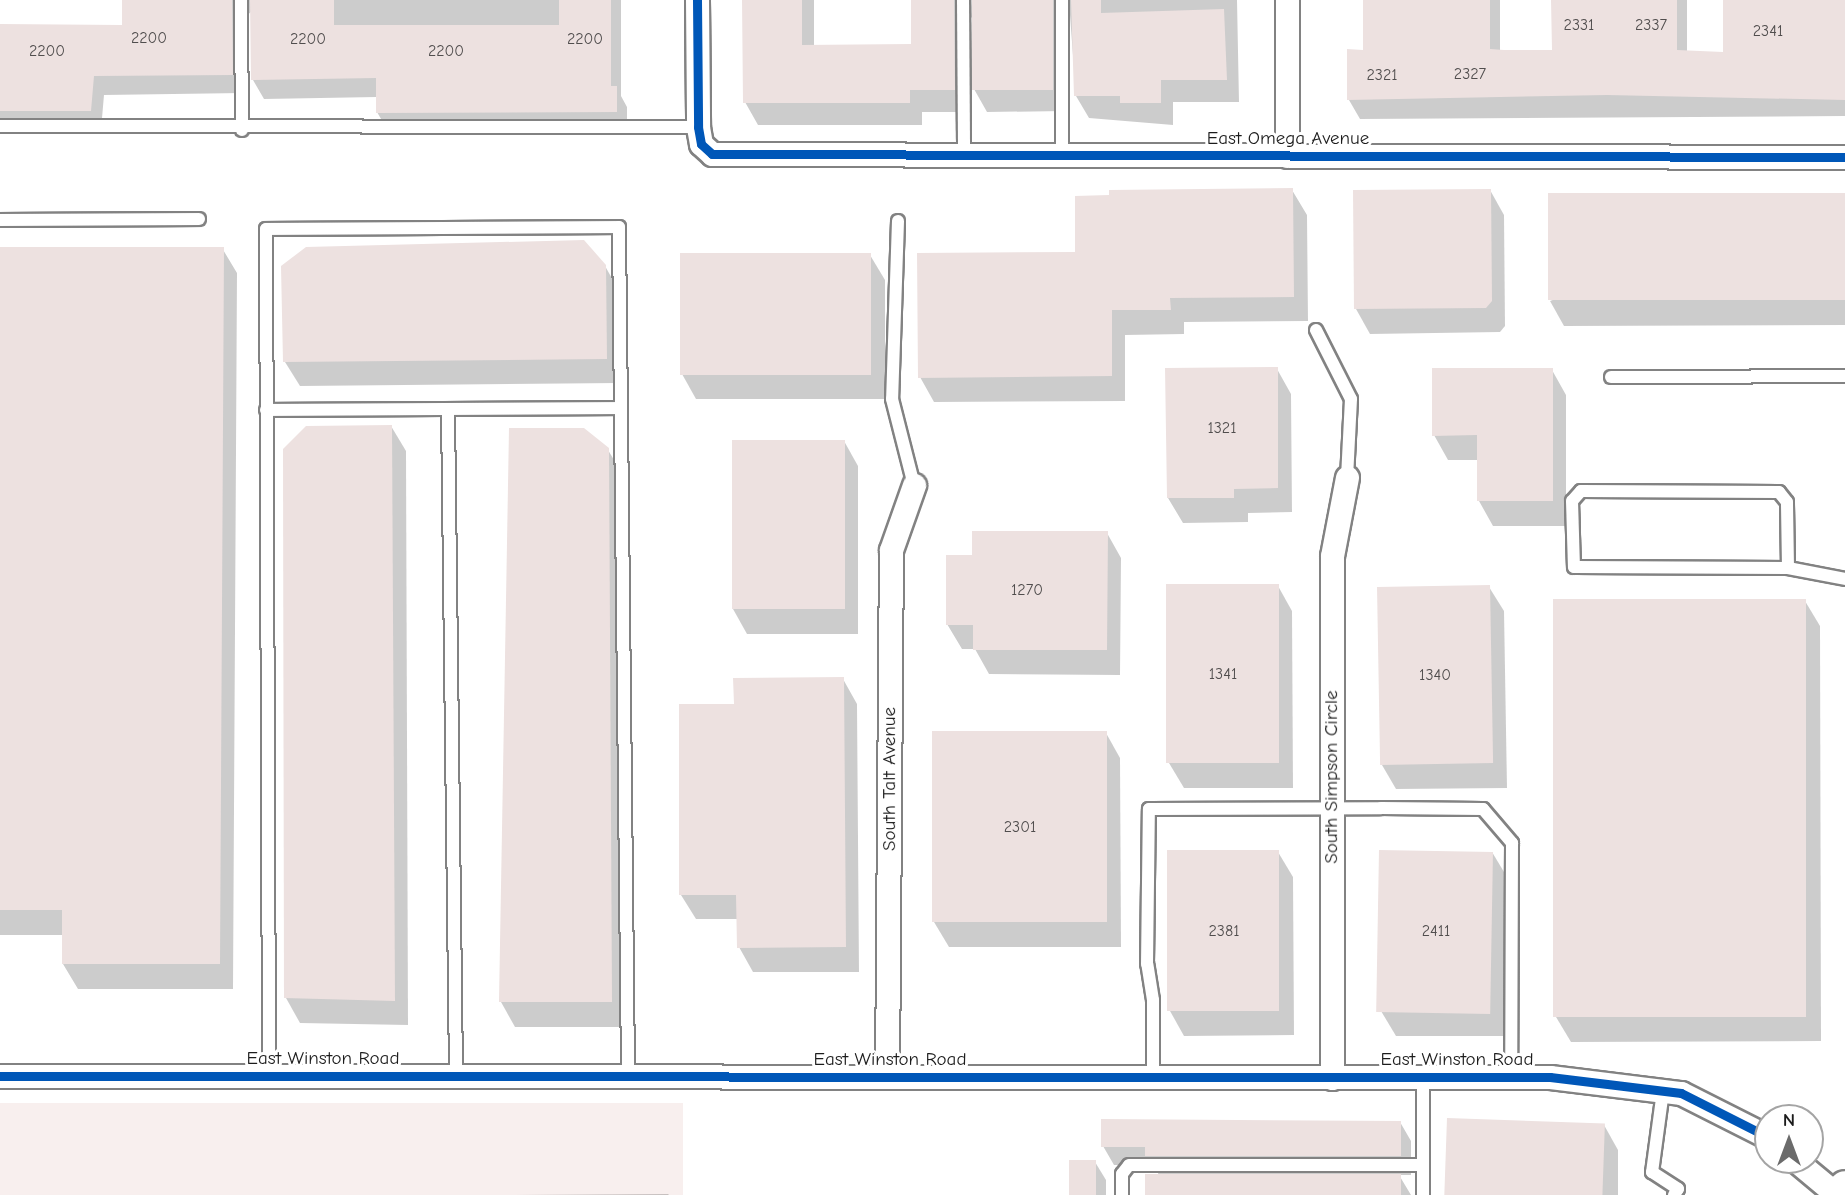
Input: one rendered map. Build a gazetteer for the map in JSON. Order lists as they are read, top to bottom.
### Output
{
  "streets": {
    "street": [
      "East Omega Avenue",
      "South Simpson Circle",
      "South Talt Avenue",
      "East Winston Road"
    ]
  },
  "crossings": [
    ["South Simpson Circle", "East Winston Road"],
    ["South Talt Avenue", "East Winston Road"]
  ],
  "house_numbers": [
    "2331",
    "2337",
    "2341",
    "2200",
    "2200",
    "2200",
    "2200",
    "2200",
    "2327",
    "2321",
    "1321",
    "1270",
    "1341",
    "1340",
    "2301",
    "2381",
    "2411"
  ],
  "north": "top"
}
